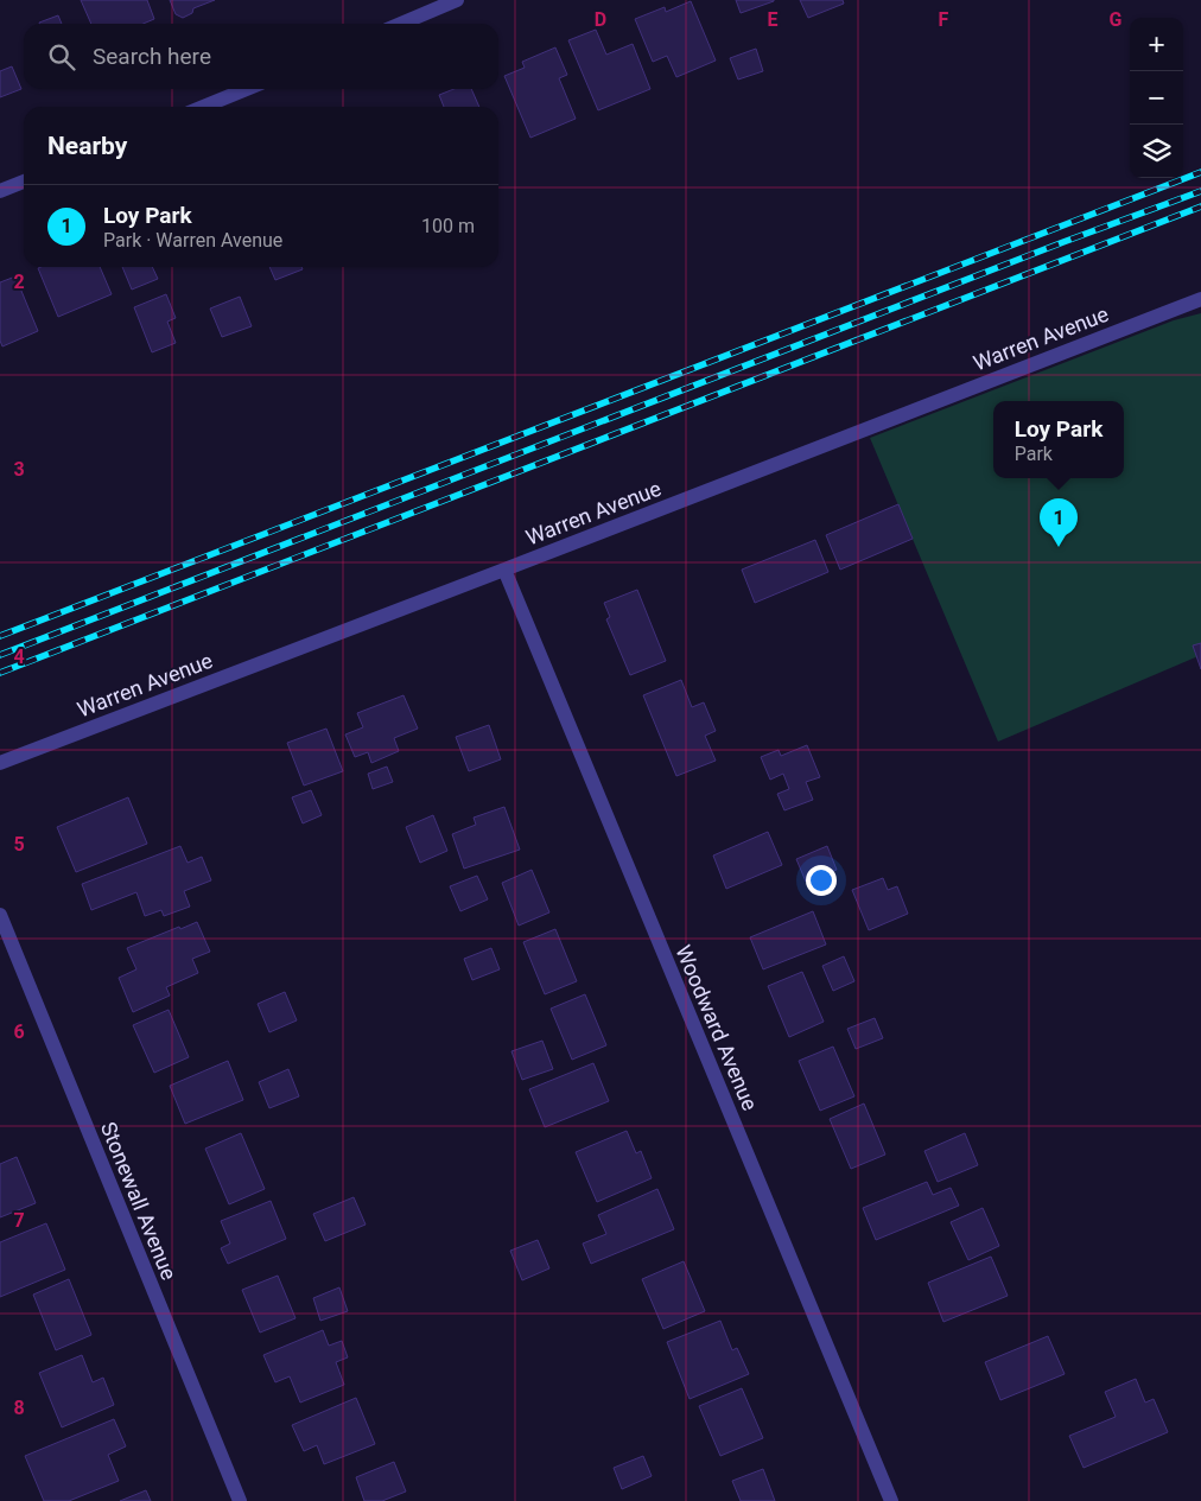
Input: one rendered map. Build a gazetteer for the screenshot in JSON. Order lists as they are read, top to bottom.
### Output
{
  "streets": {
    "street": ["Warren Avenue", "Woodward Avenue", "Stonewall Avenue"]
  },
  "crossings": [
    ["Warren Avenue", "Woodward Avenue"]
  ],
  "page": {
    "map_buttons": ["+", "−"],
    "search": "Search here",
    "heading": "Nearby",
    "list": [
      {
        "mark": "1",
        "name": "Loy Park",
        "note": "Park · Warren Avenue",
        "value": "100 m"
      }
    ],
    "popup": ["Loy Park", "Park"],
    "pins": "1"
  },
  "grid": {
    "columns": [
      "D",
      "E",
      "F",
      "G"
    ],
    "rows": [
      "2",
      "3",
      "4",
      "5",
      "6",
      "7",
      "8"
    ]
  }
}
